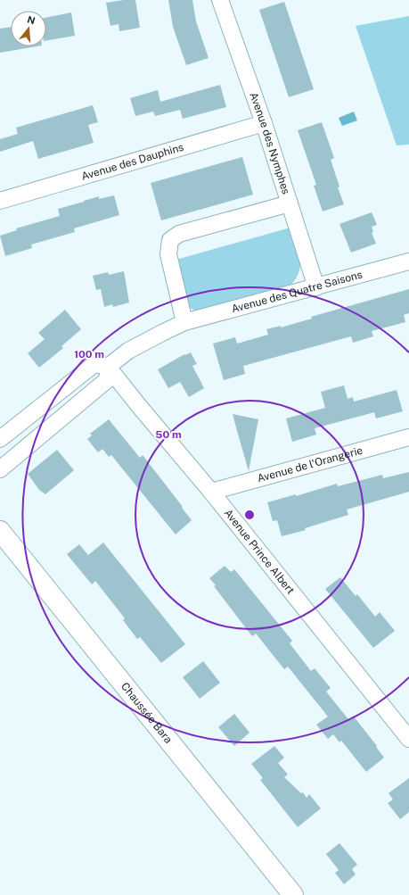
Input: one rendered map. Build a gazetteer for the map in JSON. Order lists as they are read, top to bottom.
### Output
{
  "streets": {
    "main road": ["Chaussée Bara"],
    "street": [
      "Avenue des Nymphes",
      "Avenue des Dauphins",
      "Avenue des Quatre Saisons",
      "Avenue de l'Orangerie",
      "Avenue Prince Albert"
    ]
  },
  "crossings": [
    ["Avenue des Nymphes", "Avenue des Dauphins"],
    ["Avenue des Nymphes", "Avenue des Quatre Saisons"],
    ["Avenue des Quatre Saisons", "Avenue Prince Albert"],
    ["Avenue de l'Orangerie", "Avenue Prince Albert"]
  ],
  "north": "top",
  "rings": ["100 m", "50 m"]
}
